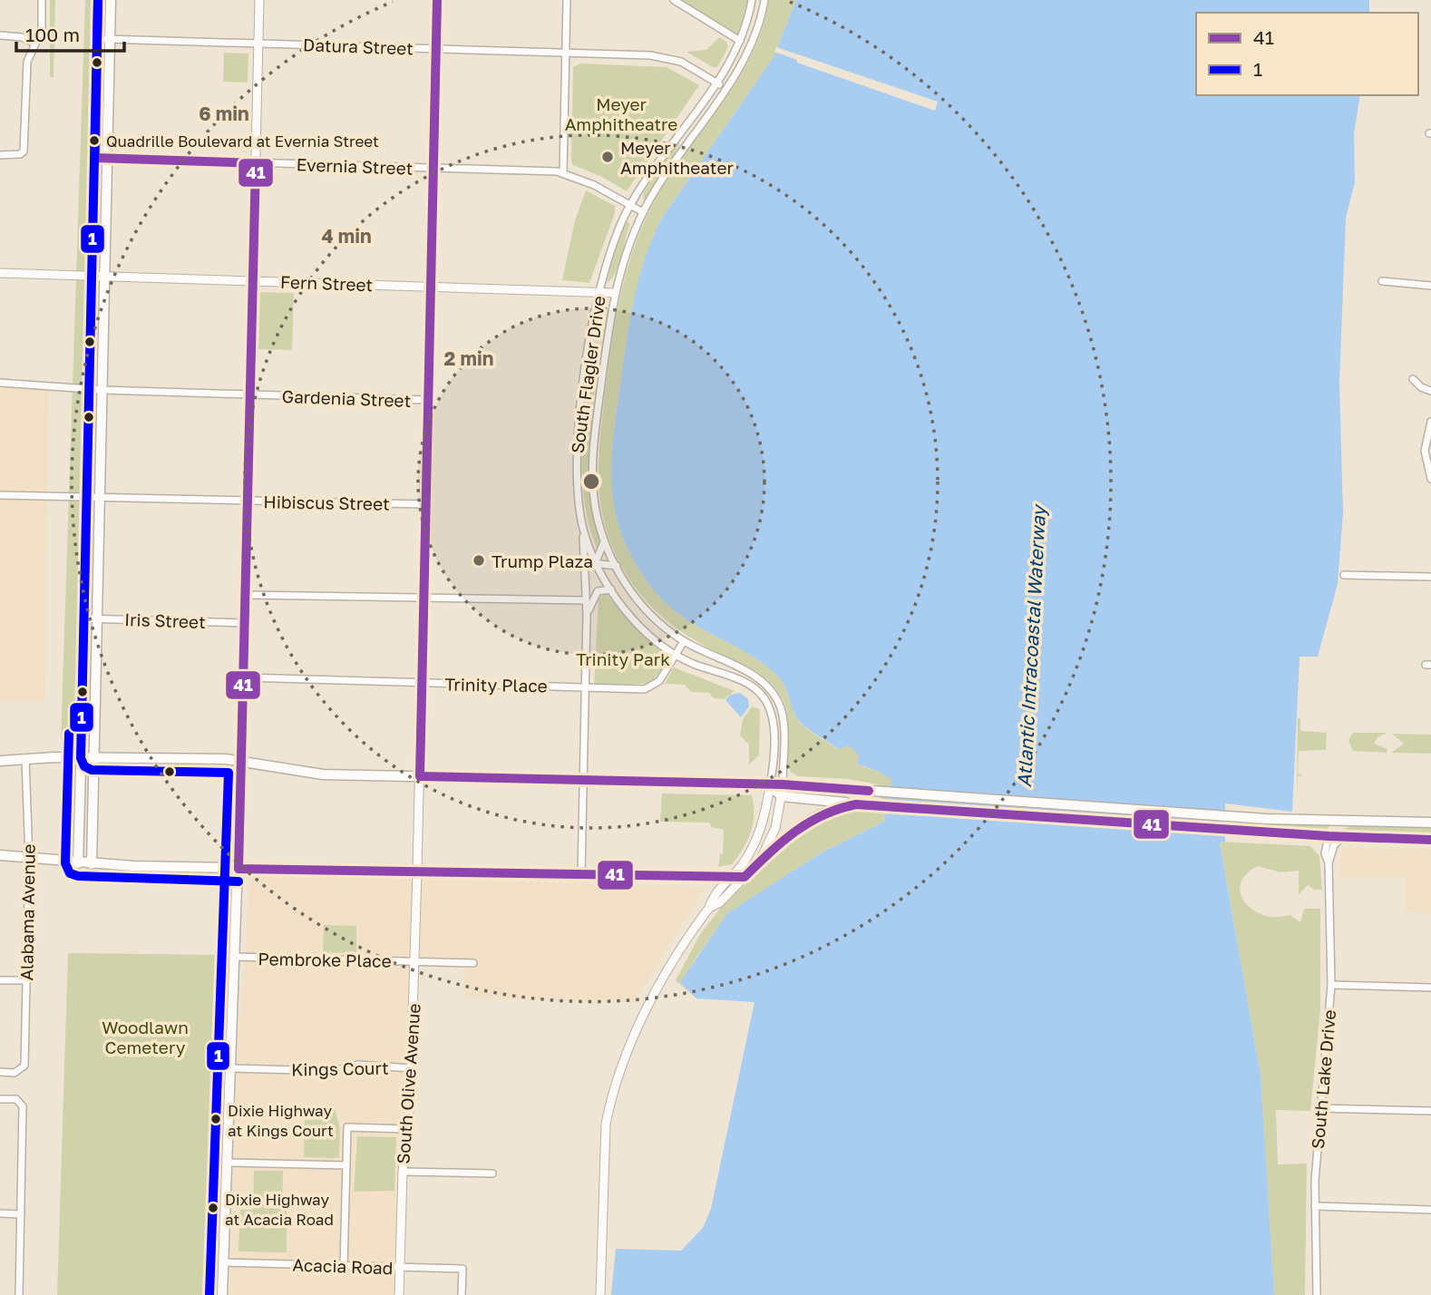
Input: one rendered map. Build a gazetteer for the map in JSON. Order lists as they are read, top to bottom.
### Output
{
  "streets": {
    "main road": ["South Flagler Drive"],
    "street": [
      "Datura Street",
      "Evernia Street",
      "Fern Street",
      "Gardenia Street",
      "Hibiscus Street",
      "Iris Street",
      "Trinity Place",
      "Alabama Avenue",
      "Pembroke Place",
      "Kings Court",
      "South Lake Drive",
      "South Olive Avenue",
      "Acacia Road"
    ]
  },
  "crossings": [
    ["Datura Street", "South Flagler Drive"],
    ["Evernia Street", "South Flagler Drive"],
    ["Fern Street", "South Flagler Drive"],
    ["South Flagler Drive", "Trinity Place"],
    ["Pembroke Place", "South Olive Avenue"],
    ["Kings Court", "South Olive Avenue"],
    ["South Olive Avenue", "Acacia Road"]
  ],
  "water": ["Atlantic Intracoastal Waterway"],
  "parks": ["Meyer Amphitheatre", "Trinity Park", "Woodlawn Cemetery"],
  "places": [
    "Quadrille Boulevard at Evernia Street",
    "Meyer Amphitheater",
    "Trump Plaza",
    "Dixie Highway at Kings Court",
    "Dixie Highway at Acacia Road"
  ],
  "lines": ["transit line 41", "transit line 1"],
  "legend": ["41", "1"],
  "scale_bar": "100 m",
  "rings": ["6 min", "4 min", "2 min"]
}
